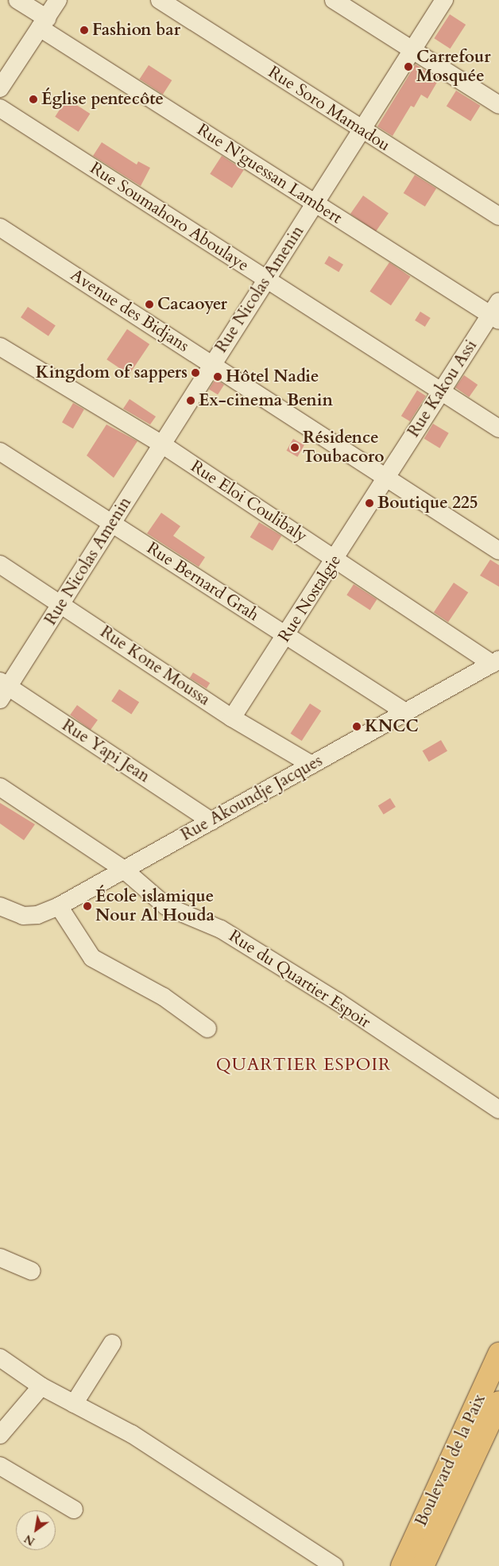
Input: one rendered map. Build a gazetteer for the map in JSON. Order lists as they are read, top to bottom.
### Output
{
  "streets": {
    "main road": ["Boulevard de la Paix"],
    "street": [
      "Rue Soro Mamadou",
      "Rue N'guessan Lambert",
      "Rue Soumahoro Aboulaye",
      "Rue Nicolas Amenin",
      "Avenue des Bidjans",
      "Rue Kakou Assi",
      "Rue Eloi Coulibaly",
      "Rue Bernard Grah",
      "Rue Nostalgie",
      "Rue Kone Moussa",
      "Rue Yapi Jean",
      "Rue Akoundje Jacques",
      "Rue du Quartier Espoir"
    ]
  },
  "crossings": [
    ["Rue Soro Mamadou", "Rue Nicolas Amenin"],
    ["Rue N'guessan Lambert", "Rue Nicolas Amenin"],
    ["Rue N'guessan Lambert", "Rue Kakou Assi"],
    ["Rue Soumahoro Aboulaye", "Rue Nicolas Amenin"],
    ["Rue Soumahoro Aboulaye", "Rue Kakou Assi"],
    ["Rue Nicolas Amenin", "Avenue des Bidjans"],
    ["Rue Nicolas Amenin", "Rue Eloi Coulibaly"],
    ["Rue Nicolas Amenin", "Rue Bernard Grah"],
    ["Rue Nicolas Amenin", "Rue Kone Moussa"],
    ["Rue Nicolas Amenin", "Rue Yapi Jean"],
    ["Avenue des Bidjans", "Rue Kakou Assi"],
    ["Avenue des Bidjans", "Rue Nostalgie"],
    ["Rue Kakou Assi", "Rue Nostalgie"],
    ["Rue Eloi Coulibaly", "Rue Nostalgie"],
    ["Rue Eloi Coulibaly", "Rue Akoundje Jacques"],
    ["Rue Bernard Grah", "Rue Nostalgie"],
    ["Rue Bernard Grah", "Rue Akoundje Jacques"],
    ["Rue Nostalgie", "Rue Kone Moussa"],
    ["Rue Kone Moussa", "Rue Akoundje Jacques"],
    ["Rue Yapi Jean", "Rue Akoundje Jacques"],
    ["Rue Akoundje Jacques", "Rue du Quartier Espoir"]
  ],
  "districts": ["QUARTIER ESPOIR"],
  "places": [
    "Fashion bar",
    "Carrefour Mosquée",
    "Église pentecôte",
    "Cacaoyer",
    "Kingdom of sappers",
    "Hôtel Nadie",
    "Ex-cinema Benin",
    "Résidence Toubacoro",
    "Boutique 225",
    "KNCC",
    "École islamique Nour Al Houda"
  ],
  "north": "bottom left"
}
